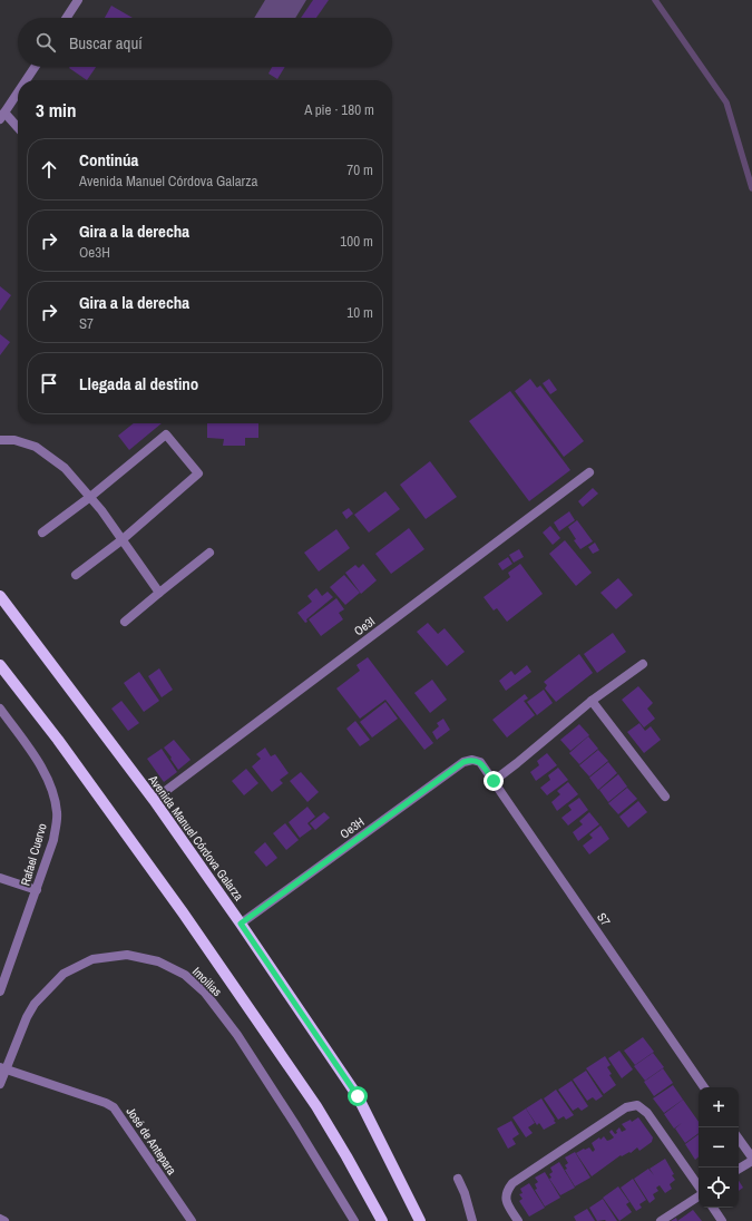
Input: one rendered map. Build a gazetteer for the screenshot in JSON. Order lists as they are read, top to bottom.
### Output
{
  "streets": {
    "main road": ["Avenida Manuel Córdova Galarza"],
    "street": [
      "Oe3I",
      "Oe3H",
      "Rafael Cuervo",
      "S7",
      "Imoilias",
      "José de Antepara"
    ]
  },
  "crossings": [
    ["Oe3I", "Avenida Manuel Córdova Galarza"],
    ["Oe3H", "Avenida Manuel Córdova Galarza"],
    ["Oe3H", "S7"],
    ["Imoilias", "José de Antepara"]
  ],
  "page": {
    "search": "Buscar aquí",
    "heading": ["3 min", "A pie · 180 m"],
    "list": [
      ["Continúa", "Avenida Manuel Córdova Galarza", "70 m"],
      ["Gira a la derecha", "Oe3H", "100 m"],
      ["Gira a la derecha", "S7", "10 m"],
      "Llegada al destino"
    ],
    "map_buttons": ["+", "−"]
  }
}
